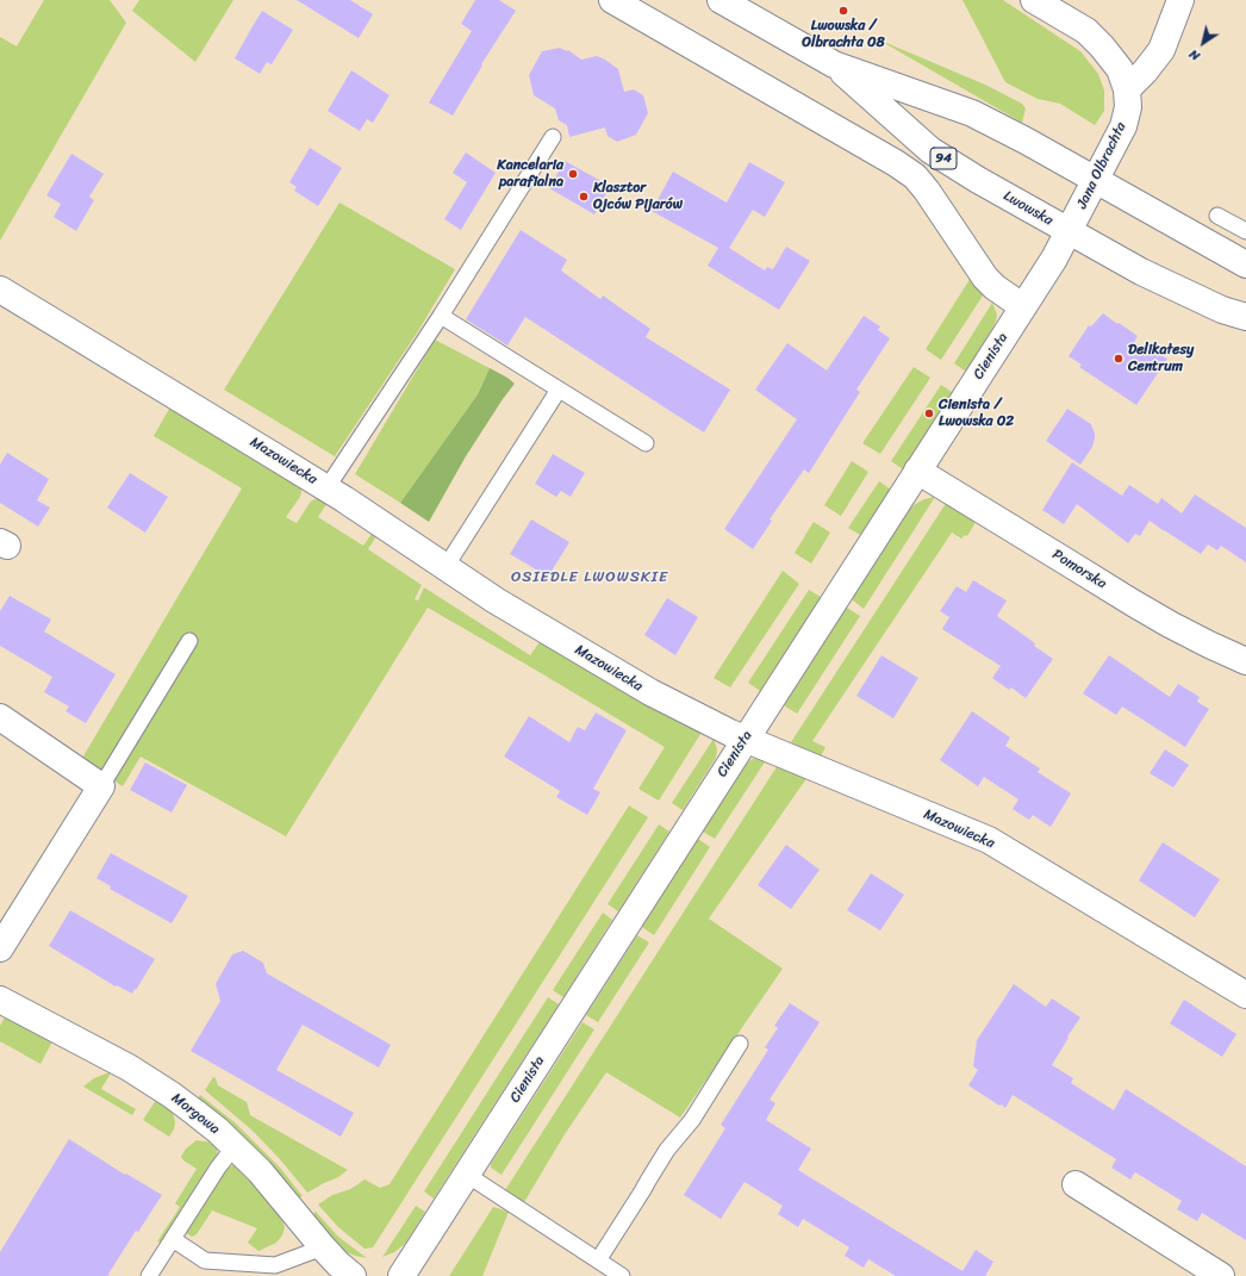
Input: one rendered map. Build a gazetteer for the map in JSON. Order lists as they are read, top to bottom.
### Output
{
  "streets": {
    "street": [
      "94",
      "Jana Olbrachta",
      "Lwowska",
      "Cienista",
      "Mazowiecka",
      "Pomorska",
      "Morgowa"
    ]
  },
  "crossings": [
    ["Jana Olbrachta", "Lwowska"],
    ["Jana Olbrachta", "Cienista"],
    ["Lwowska", "Cienista"],
    ["Cienista", "Mazowiecka"],
    ["Cienista", "Pomorska"]
  ],
  "districts": ["OSIEDLE LWOWSKIE"],
  "places": [
    "Lwowska / Olbrachta 08",
    "Kancelaria parafialna",
    "Klasztor Ojców Pijarów",
    "Delikatesy Centrum",
    "Cienista / Lwowska 02"
  ],
  "north": "bottom left"
}
